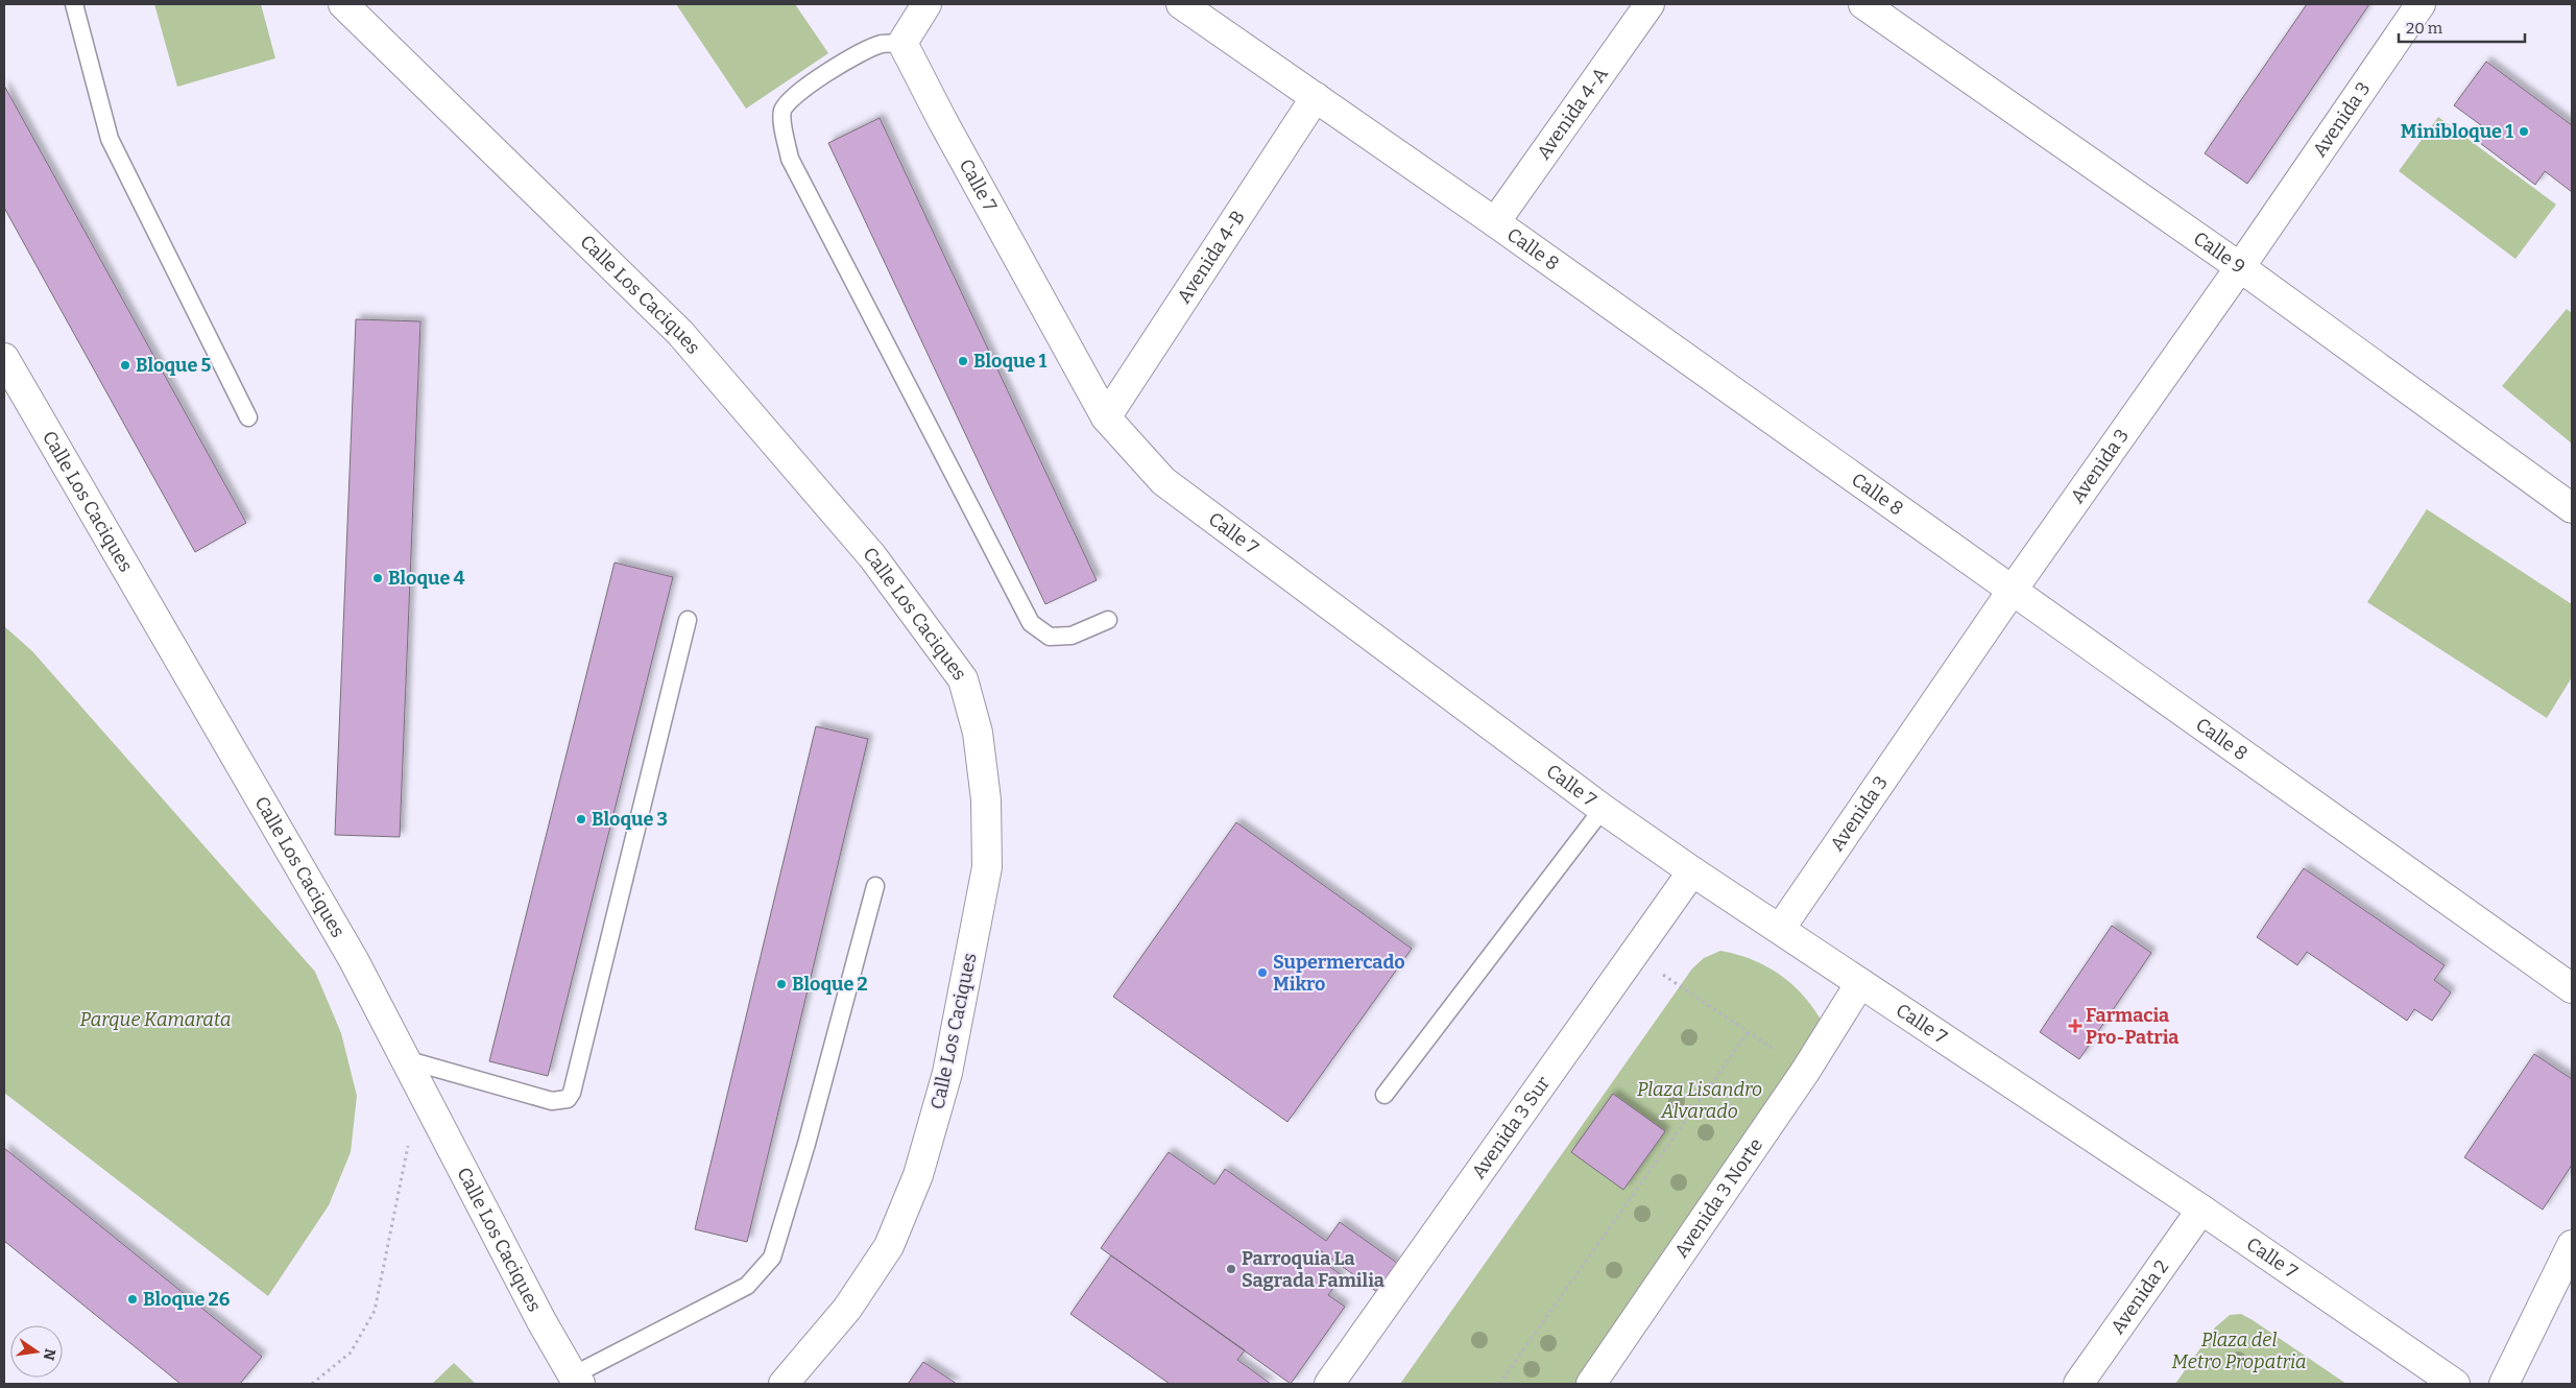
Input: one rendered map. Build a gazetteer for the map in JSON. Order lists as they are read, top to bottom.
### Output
{
  "streets": {
    "street": [
      "Avenida 4-A",
      "Avenida 3",
      "Calle 7",
      "Calle 8",
      "Calle 9",
      "Avenida 4-B",
      "Calle Los Caciques",
      "Avenida 3 Sur",
      "Avenida 3 Norte",
      "Avenida 2"
    ]
  },
  "crossings": [
    ["Avenida 4-A", "Calle 8"],
    ["Avenida 3", "Calle 7"],
    ["Avenida 3", "Calle 8"],
    ["Avenida 3", "Calle 9"],
    ["Calle 7", "Avenida 4-B"],
    ["Calle 7", "Avenida 3 Sur"],
    ["Calle 7", "Avenida 3 Norte"],
    ["Calle 7", "Avenida 2"],
    ["Calle 8", "Avenida 4-B"]
  ],
  "parks": ["Parque Kamarata", "Plaza Lisandro Alvarado", "Plaza del Metro Propatria"],
  "places": {
    "other": [
      "Minibloque 1",
      "Bloque 1",
      "Bloque 5",
      "Bloque 4",
      "Bloque 3",
      "Supermercado Mikro",
      "Bloque 2",
      "Parroquia La Sagrada Familia",
      "Bloque 26"
    ],
    "health": ["Farmacia Pro-Patria"]
  },
  "scale_bar": "20 m",
  "north": "right"
}
